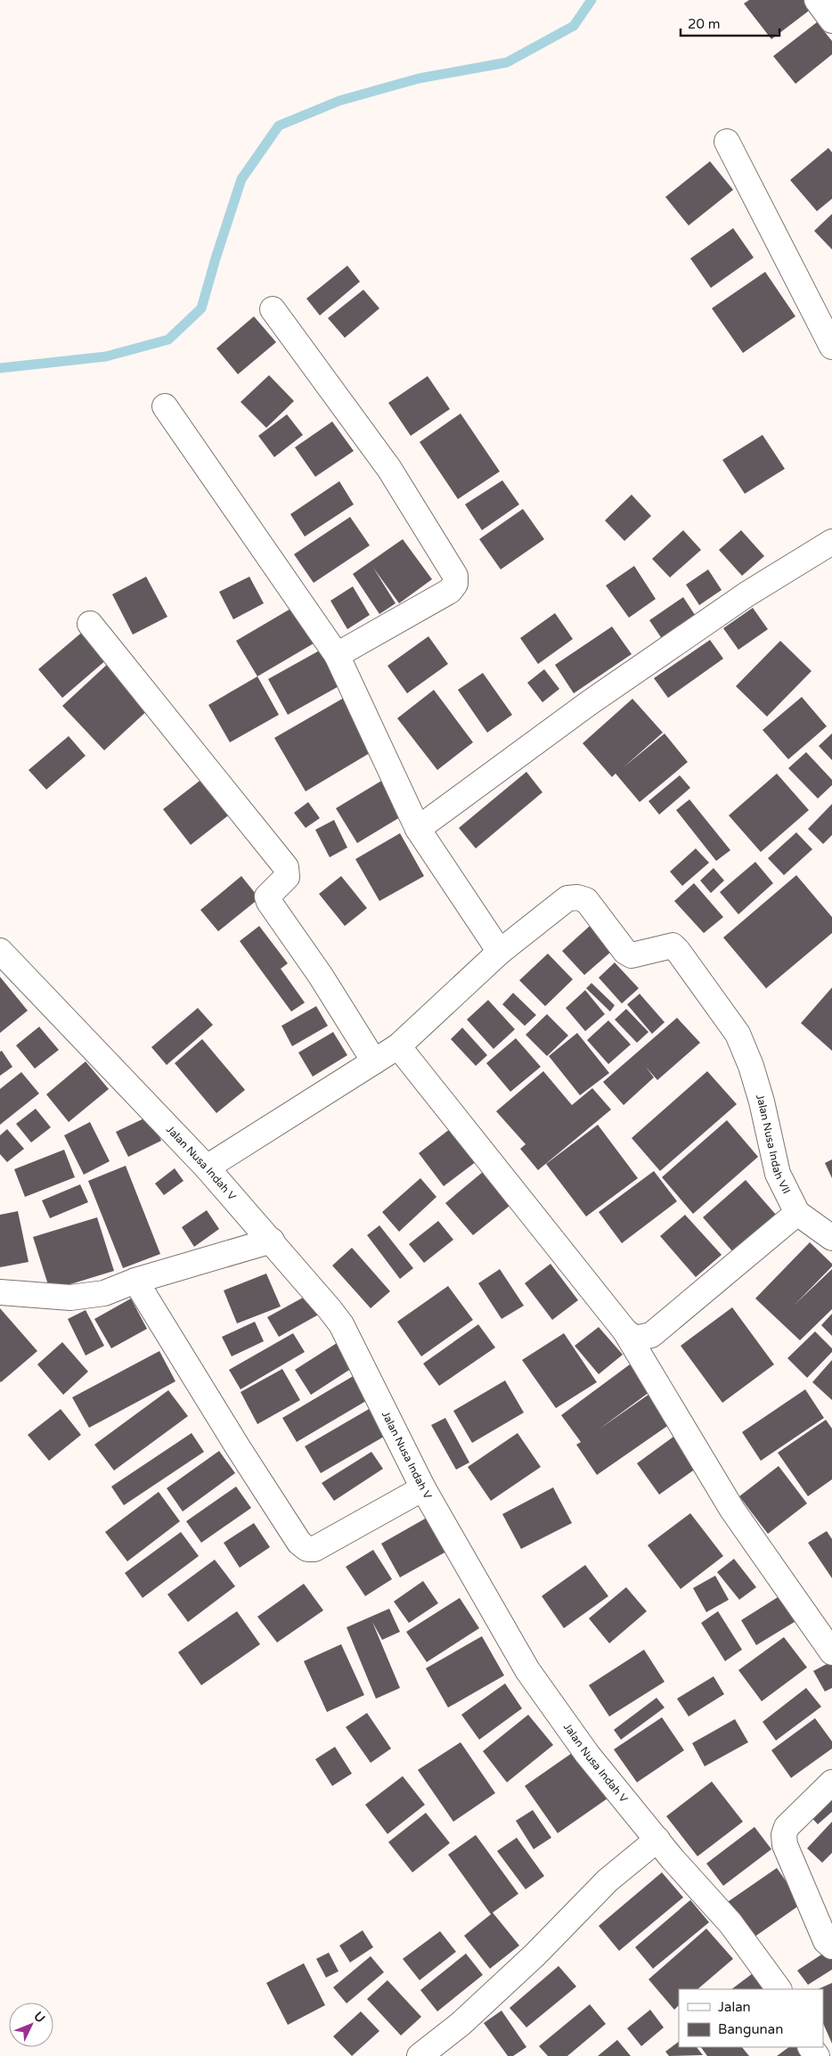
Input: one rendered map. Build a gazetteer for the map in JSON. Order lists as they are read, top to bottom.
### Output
{
  "streets": {
    "street": ["Jalan Nusa Indah VII", "Jalan Nusa Indah V"]
  },
  "legend": ["Jalan", "Bangunan"],
  "scale_bar": "20 m",
  "north": "top right"
}
